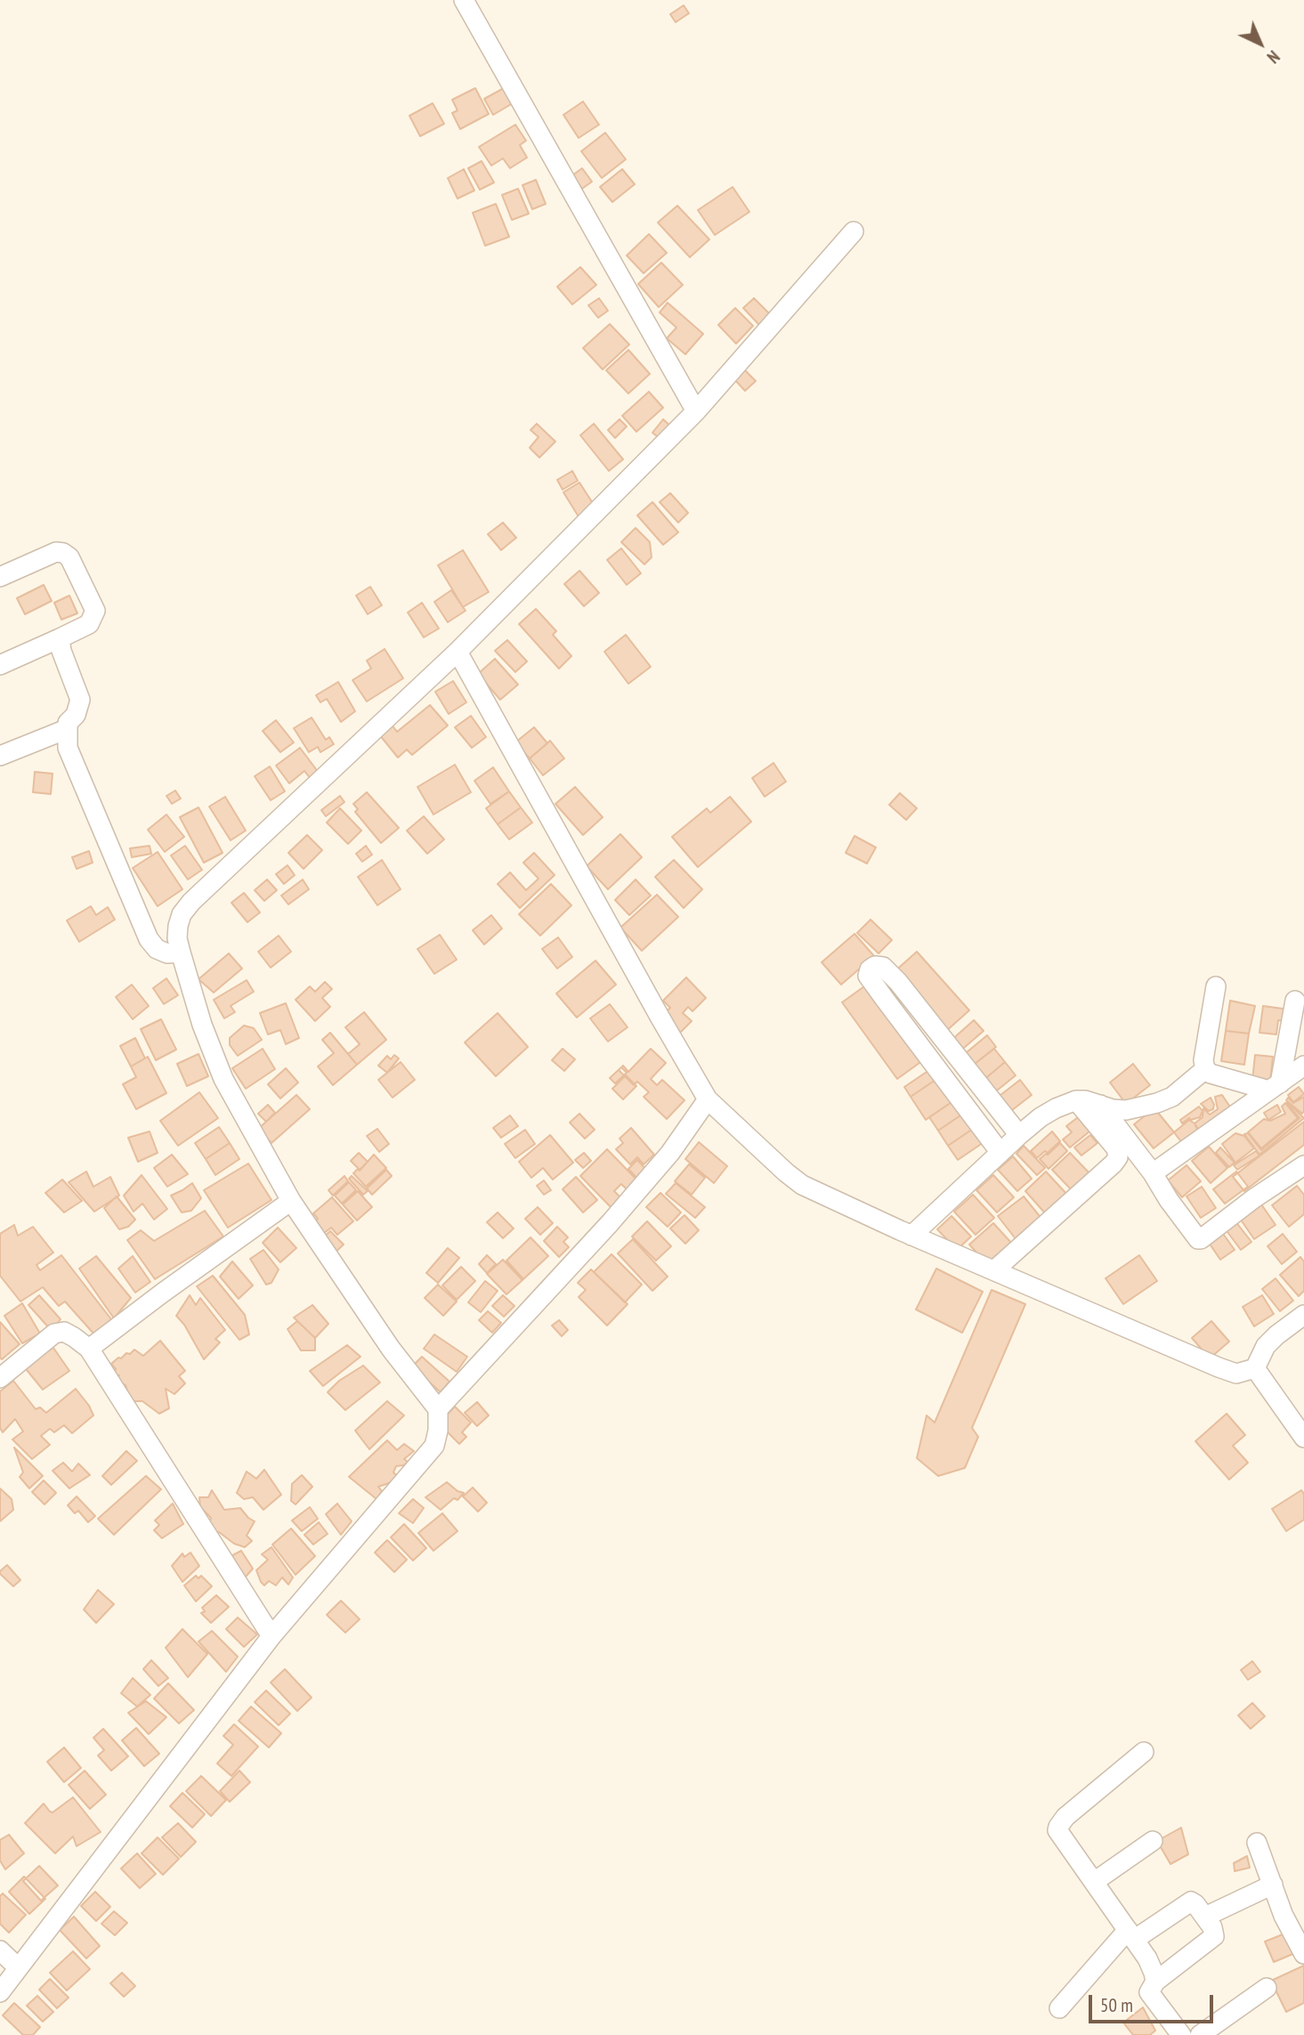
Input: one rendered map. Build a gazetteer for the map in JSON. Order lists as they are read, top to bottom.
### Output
{
  "scale_bar": "50 m",
  "north": "bottom right"
}
